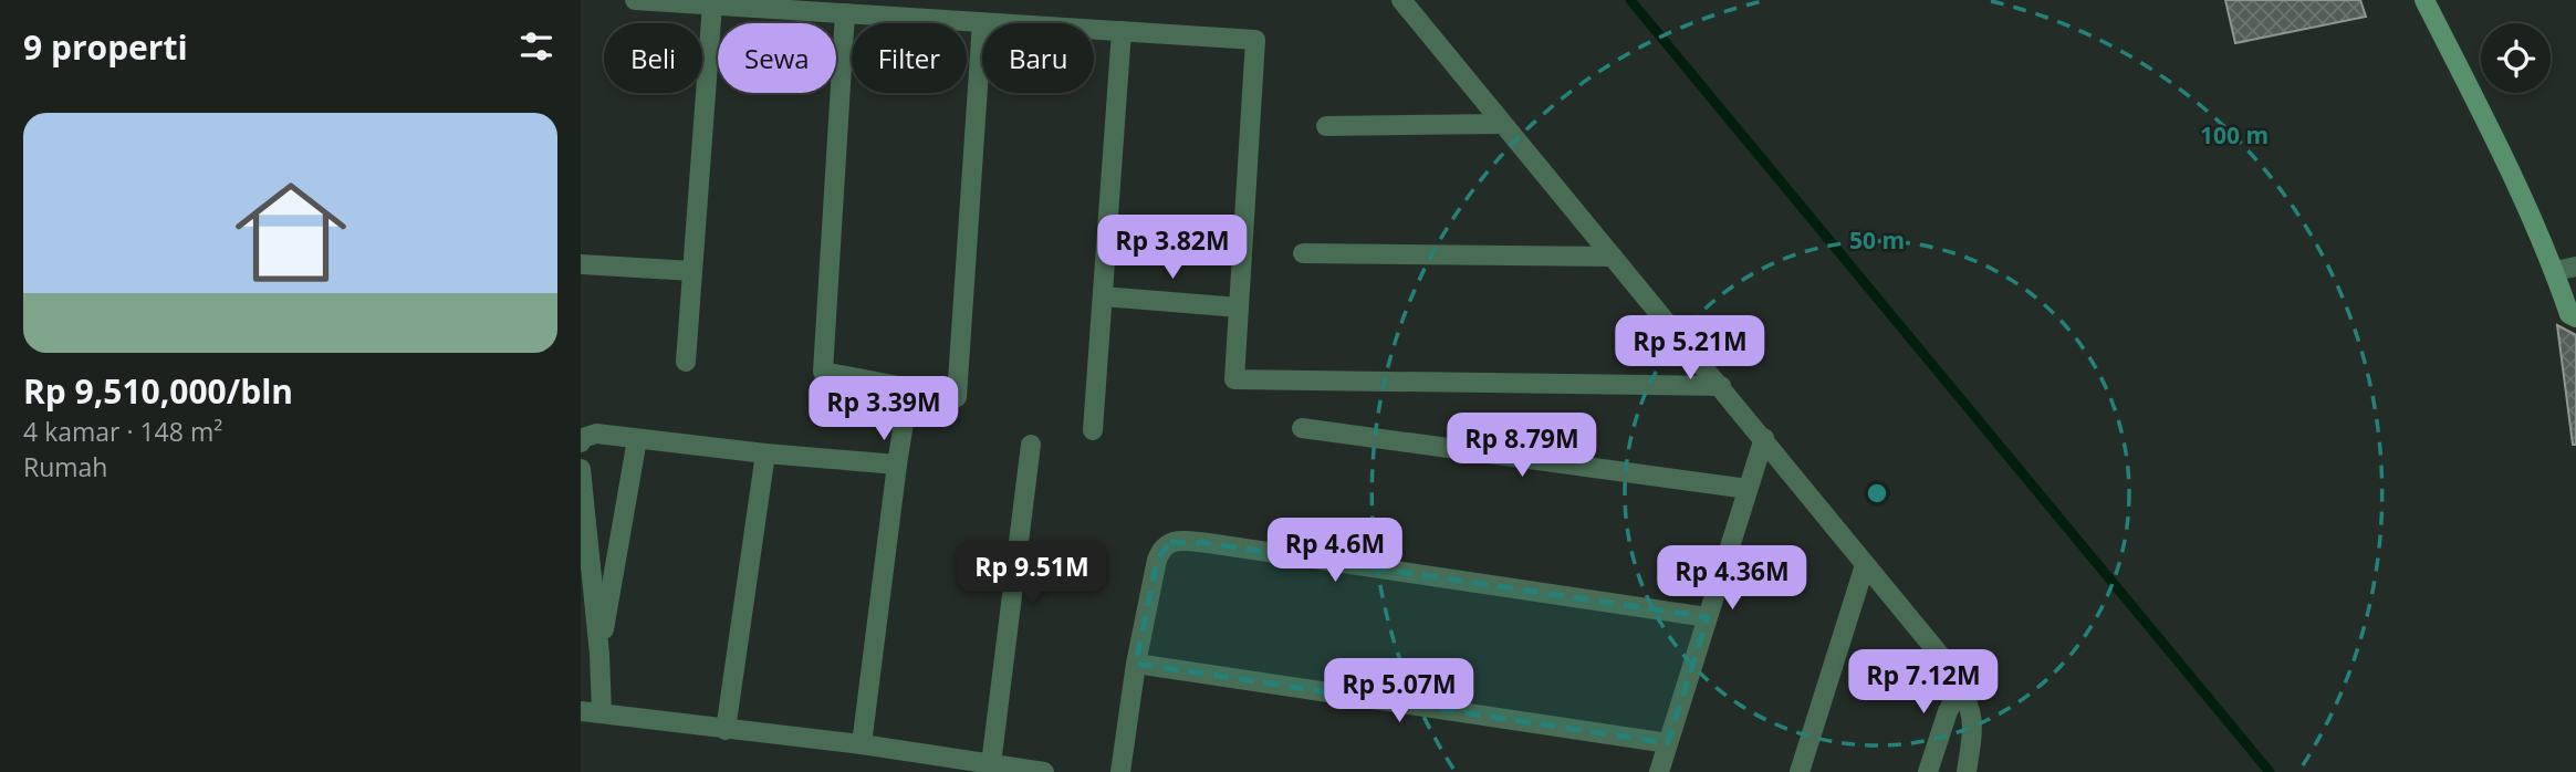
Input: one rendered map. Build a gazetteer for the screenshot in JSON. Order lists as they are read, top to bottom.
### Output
{
  "page": {
    "heading": "9 properti",
    "chip": [
      "Beli",
      "Sewa",
      "Filter",
      "Baru"
    ],
    "list": [
      {
        "name": "Rp 9,510,000/bln",
        "note": "4 kamar · 148 m² · Rumah"
      }
    ],
    "price": [
      "Rp 3.82M",
      "Rp 5.21M",
      "Rp 3.39M",
      "Rp 8.79M",
      "Rp 4.6M",
      "Rp 9.51M",
      "Rp 4.36M",
      "Rp 7.12M",
      "Rp 5.07M"
    ]
  },
  "rings": ["100 m", "50 m"]
}
